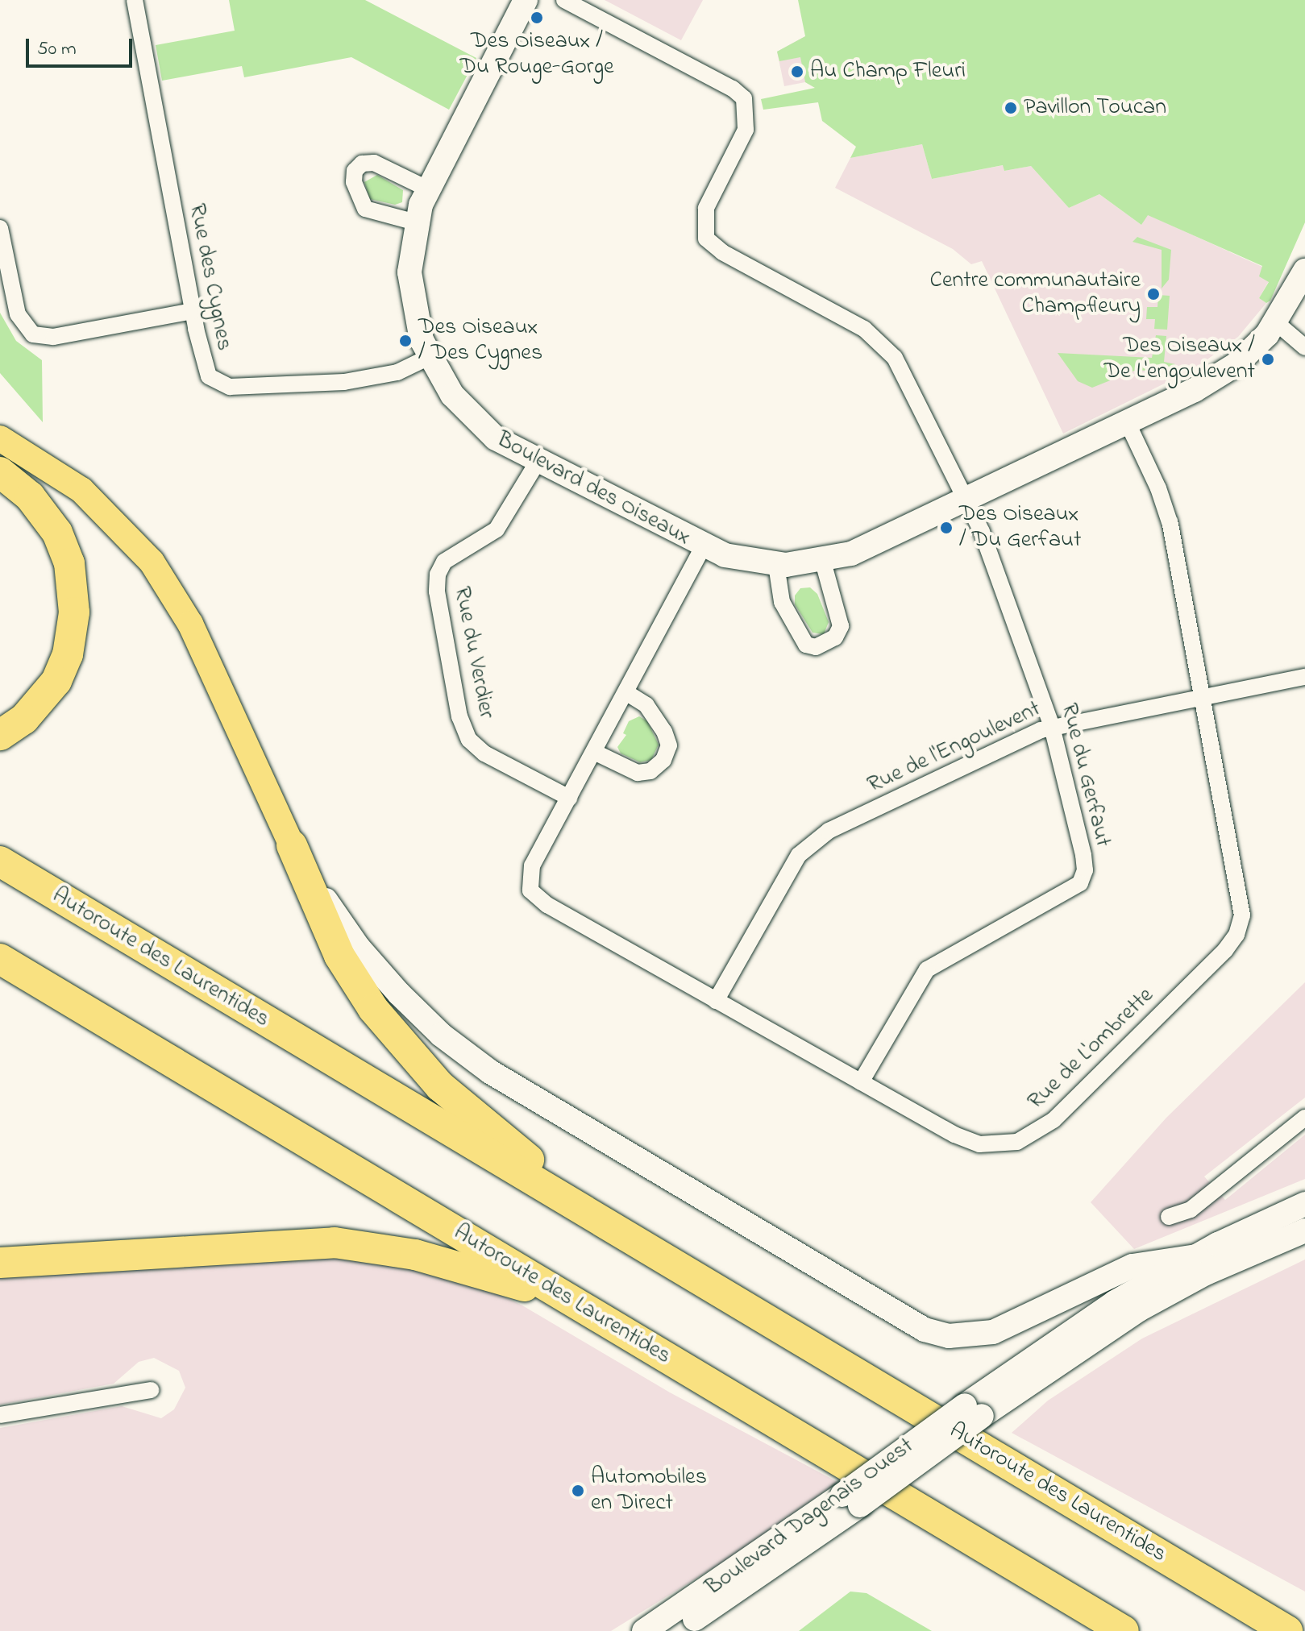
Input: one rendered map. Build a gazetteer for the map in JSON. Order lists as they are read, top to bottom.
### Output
{
  "streets": {
    "highway": ["Autoroute des Laurentides"],
    "main road": ["Boulevard des Oiseaux", "Boulevard Dagenais Ouest"],
    "street": [
      "Rue des Cygnes",
      "Rue du Verdier",
      "Rue de l'Engoulevent",
      "Rue du Gerfaut",
      "Rue de L'ombrette"
    ]
  },
  "crossings": [
    ["Rue des Cygnes", "Boulevard des Oiseaux"],
    ["Boulevard des Oiseaux", "Rue du Verdier"],
    ["Boulevard des Oiseaux", "Rue du Gerfaut"],
    ["Boulevard des Oiseaux", "Rue de L'ombrette"],
    ["Rue du Verdier", "Rue de L'ombrette"],
    ["Rue de l'Engoulevent", "Rue du Gerfaut"],
    ["Rue de l'Engoulevent", "Rue de L'ombrette"],
    ["Rue du Gerfaut", "Rue de L'ombrette"]
  ],
  "places": [
    "Des Oiseaux / Du Rouge-Gorge",
    "Au Champ Fleuri",
    "Pavillon Toucan",
    "Centre communautaire Champfleury",
    "Des Oiseaux / Des Cygnes",
    "Des Oiseaux / De L'engoulevent",
    "Des Oiseaux / Du Gerfaut",
    "Automobiles en Direct"
  ],
  "scale_bar": "50 m"
}
